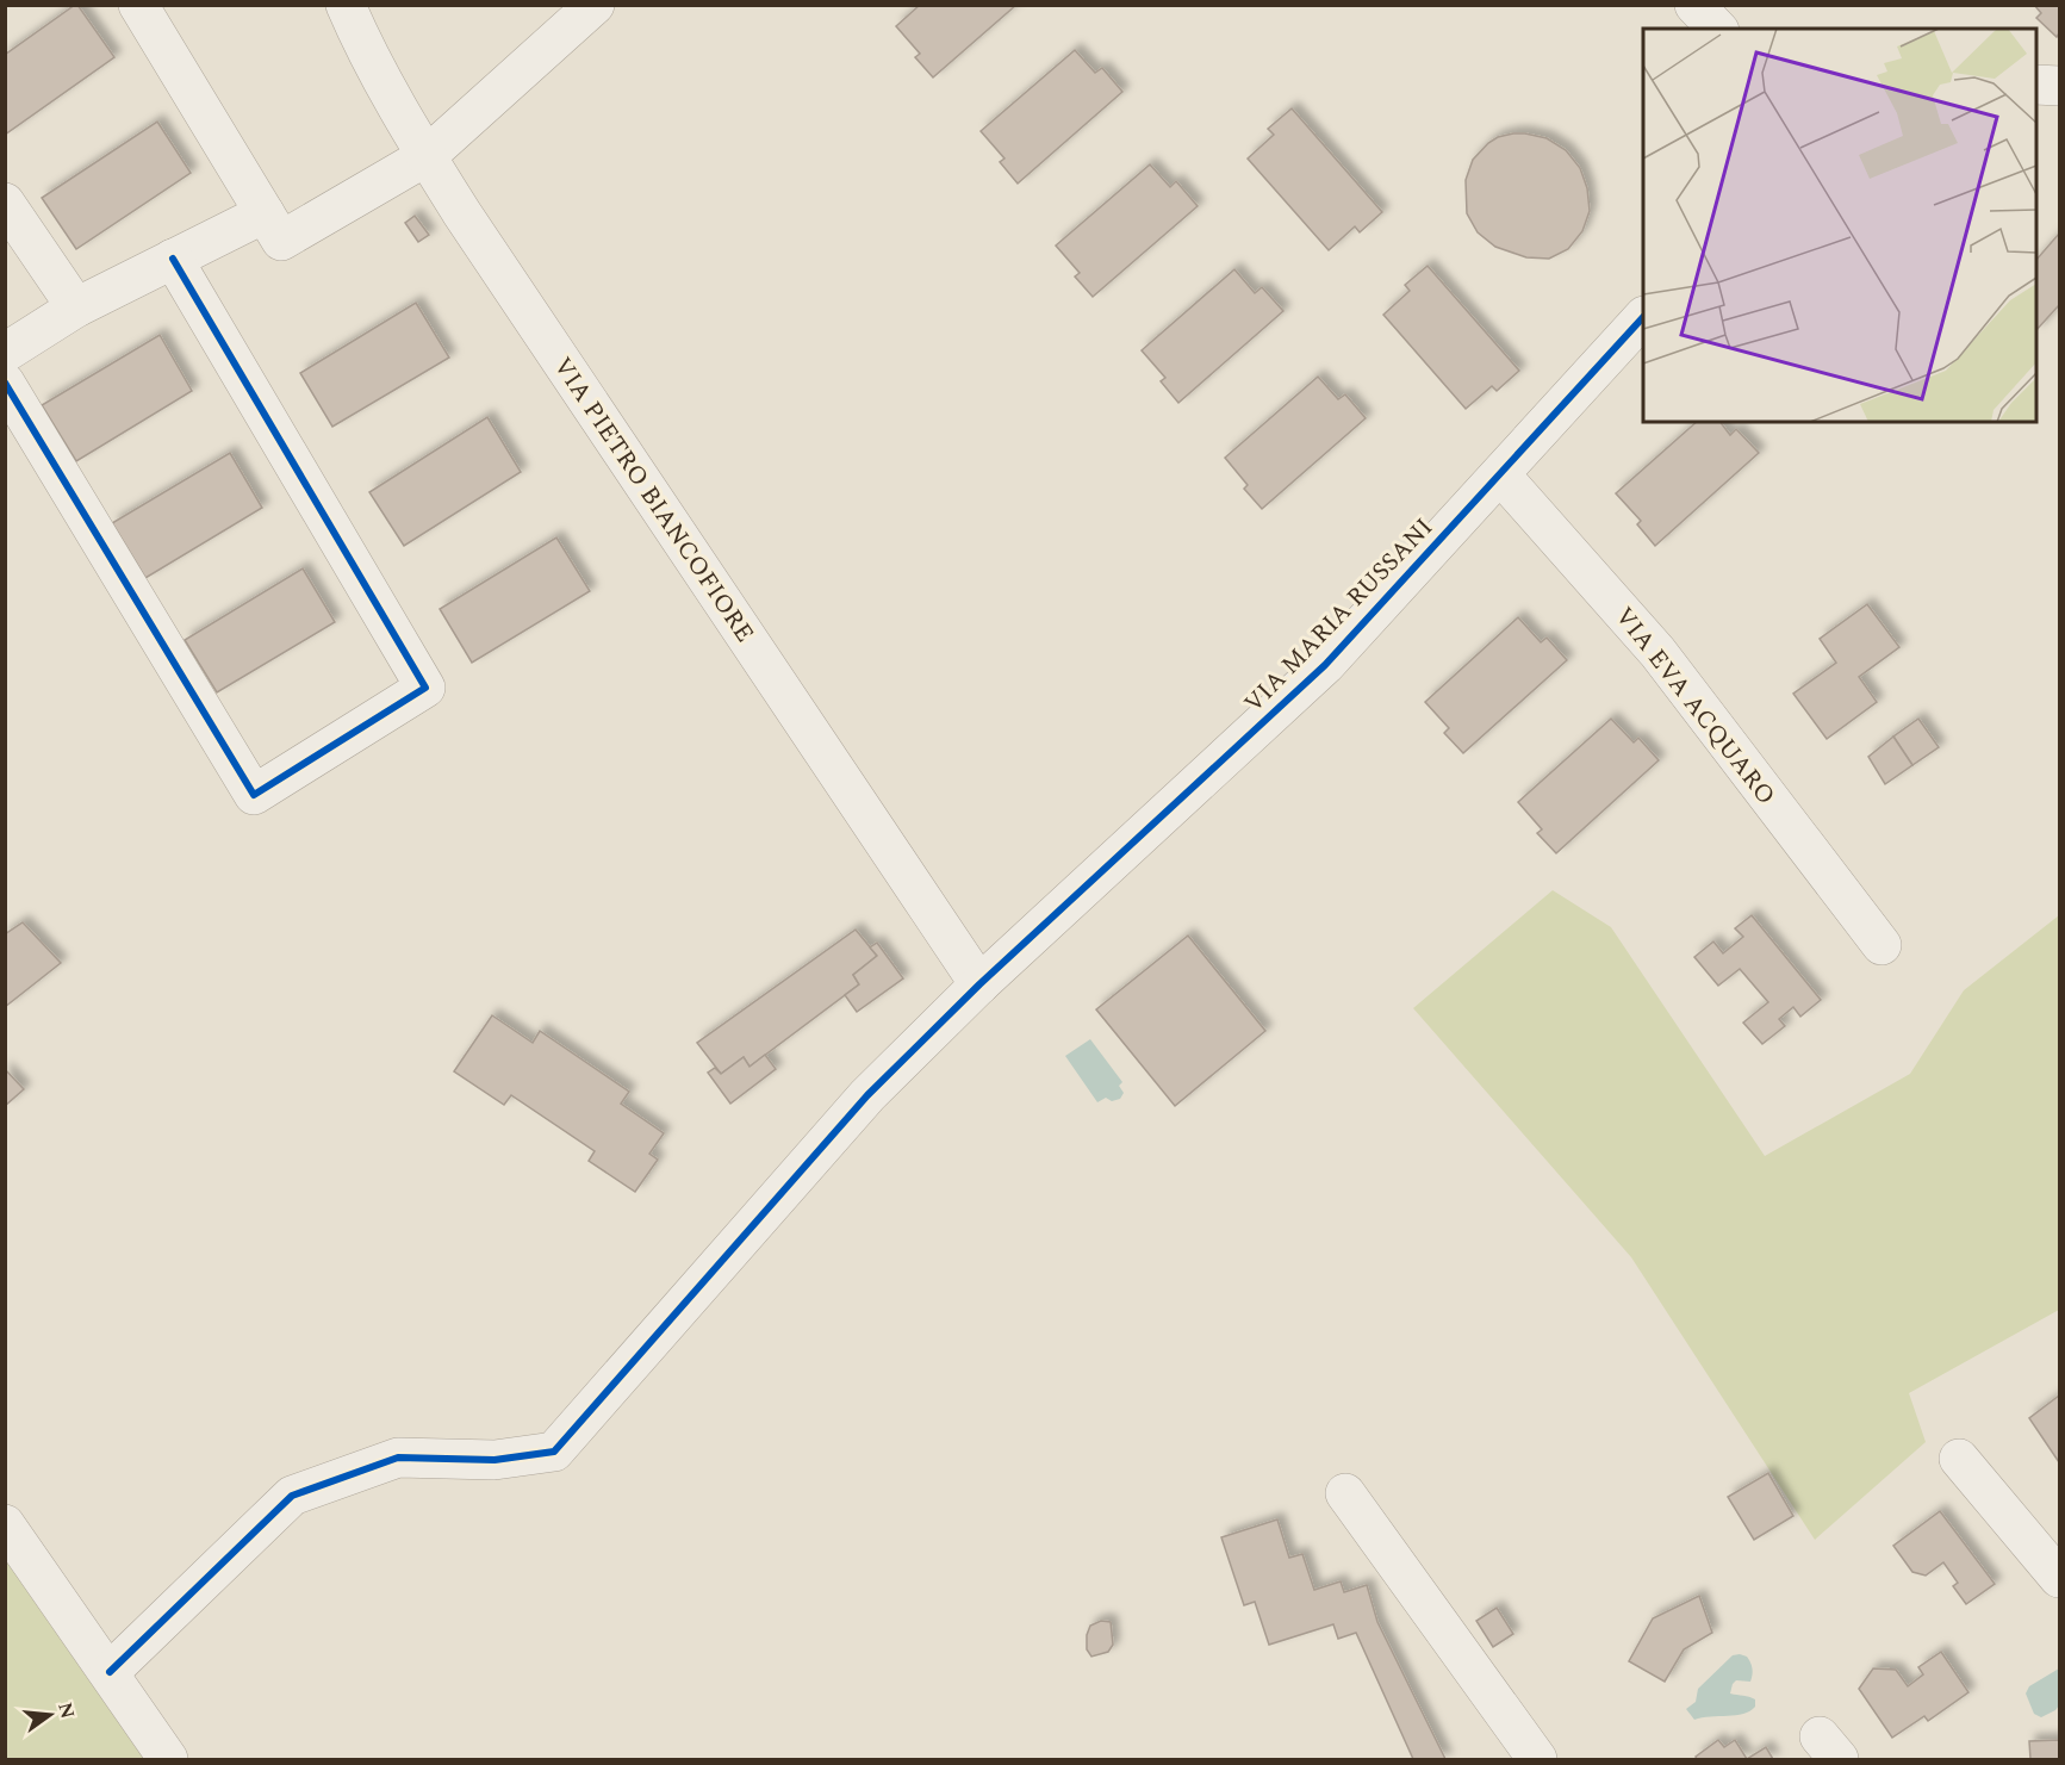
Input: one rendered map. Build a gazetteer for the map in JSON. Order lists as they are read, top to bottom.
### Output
{
  "streets": {
    "street": ["VIA PIETRO BIANCOFIORE", "VIA MARIA RUSSANI", "VIA EVA ACQUARO"]
  },
  "crossings": [
    ["VIA PIETRO BIANCOFIORE", "VIA MARIA RUSSANI"],
    ["VIA MARIA RUSSANI", "VIA EVA ACQUARO"]
  ],
  "north": "right"
}
